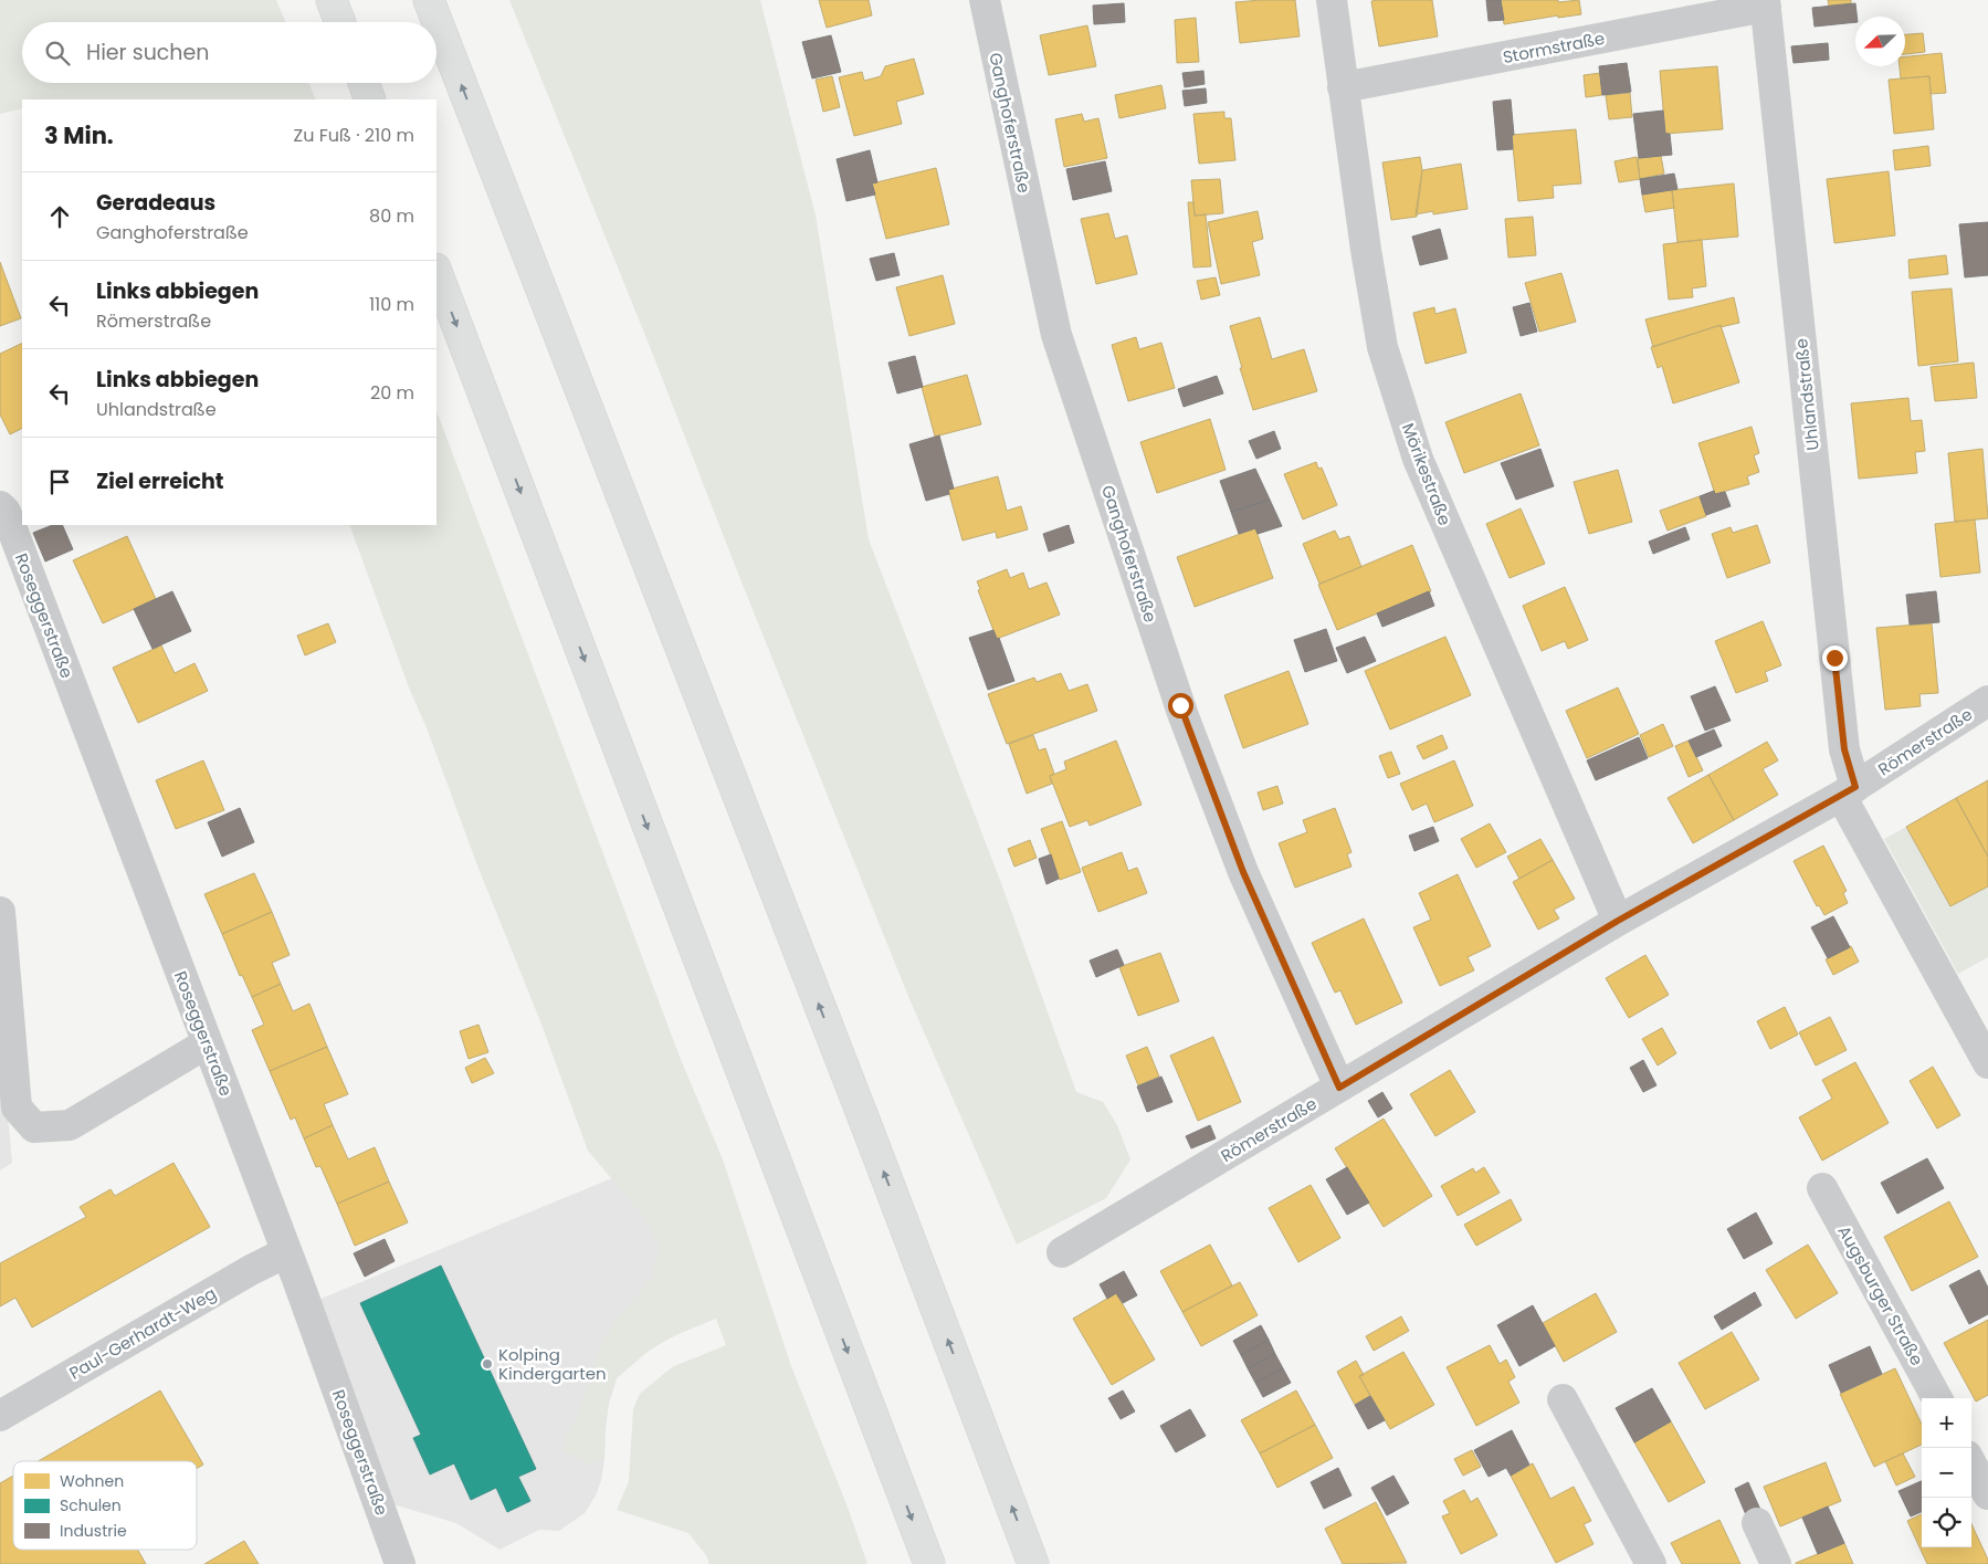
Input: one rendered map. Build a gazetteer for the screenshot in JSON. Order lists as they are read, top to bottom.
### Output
{
  "streets": {
    "street": [
      "Stormstraße",
      "Ganghoferstraße",
      "Uhlandstraße",
      "Mörikestraße",
      "Roseggerstraße",
      "Römerstraße",
      "Augsburger Straße",
      "Paul-Gerhardt-Weg"
    ]
  },
  "crossings": [
    ["Stormstraße", "Uhlandstraße"],
    ["Stormstraße", "Mörikestraße"],
    ["Ganghoferstraße", "Römerstraße"],
    ["Uhlandstraße", "Römerstraße"],
    ["Mörikestraße", "Römerstraße"],
    ["Roseggerstraße", "Paul-Gerhardt-Weg"]
  ],
  "places": ["Kolping Kindergarten"],
  "legend": ["Wohnen", "Schulen", "Industrie"],
  "north": "bottom left",
  "page": {
    "search": "Hier suchen",
    "heading": ["3 Min.", "Zu Fuß · 210 m"],
    "list": [
      ["Geradeaus", "Ganghoferstraße", "80 m"],
      ["Links abbiegen", "Römerstraße", "110 m"],
      ["Links abbiegen", "Uhlandstraße", "20 m"],
      "Ziel erreicht"
    ],
    "map_buttons": ["+", "−"]
  }
}
